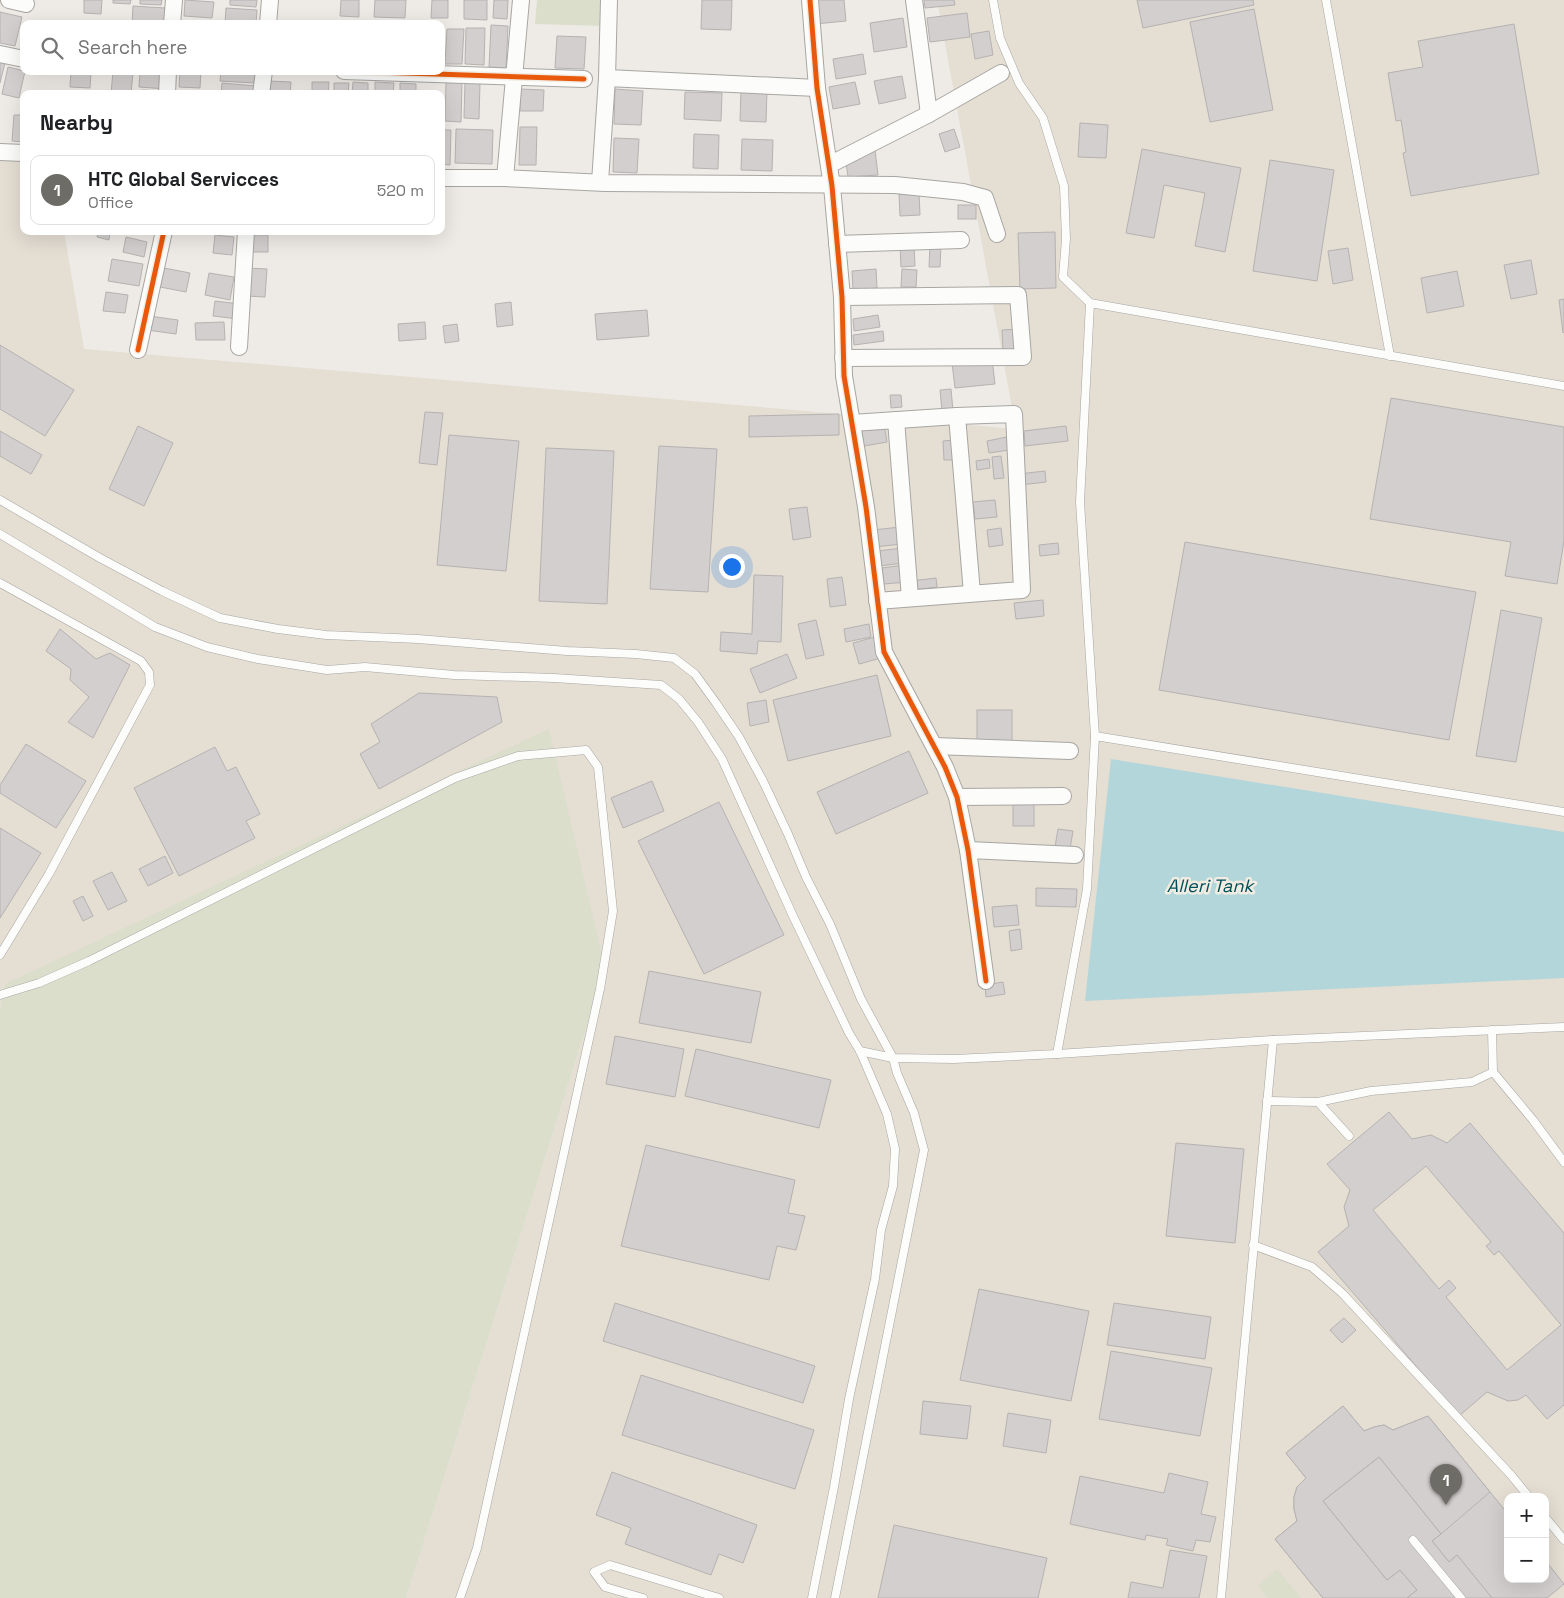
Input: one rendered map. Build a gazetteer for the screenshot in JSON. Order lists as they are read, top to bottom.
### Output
{
  "water": ["Alleri Tank"],
  "page": {
    "search": "Search here",
    "heading": "Nearby",
    "list": [
      {
        "mark": "1",
        "name": "HTC Global Servicces",
        "note": "Office",
        "value": "520 m"
      }
    ],
    "pins": "1",
    "map_buttons": ["+", "−"]
  }
}
